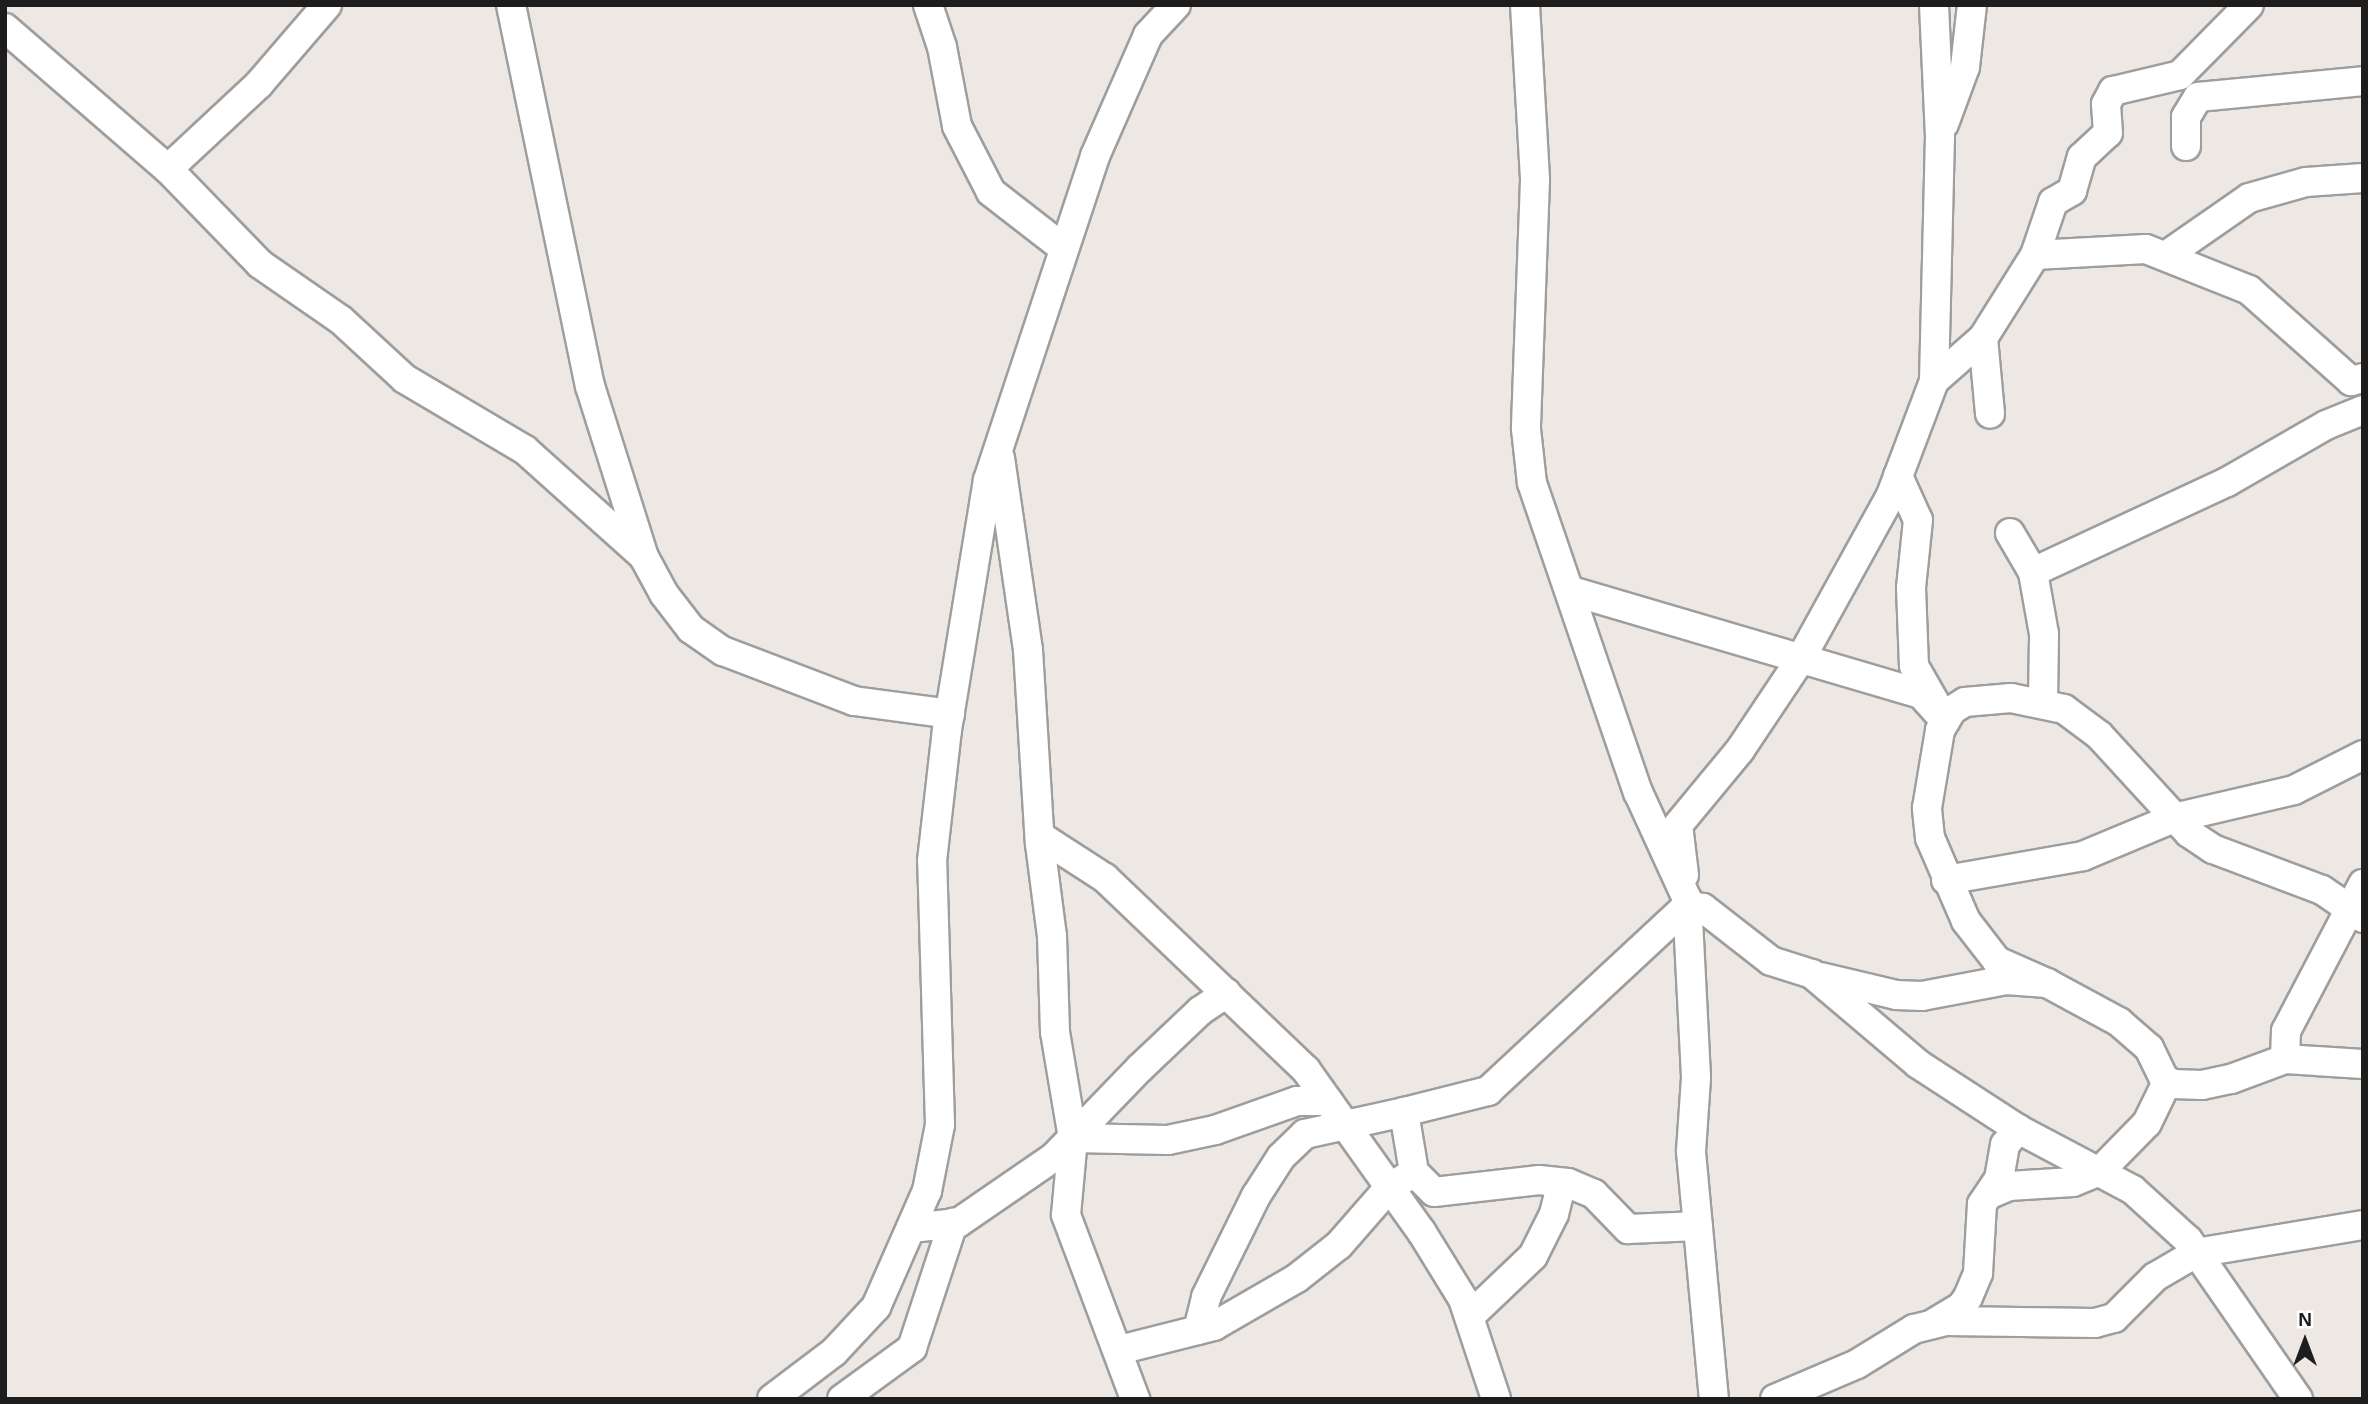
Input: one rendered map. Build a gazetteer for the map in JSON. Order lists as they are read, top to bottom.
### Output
{
  "north": "top"
}
